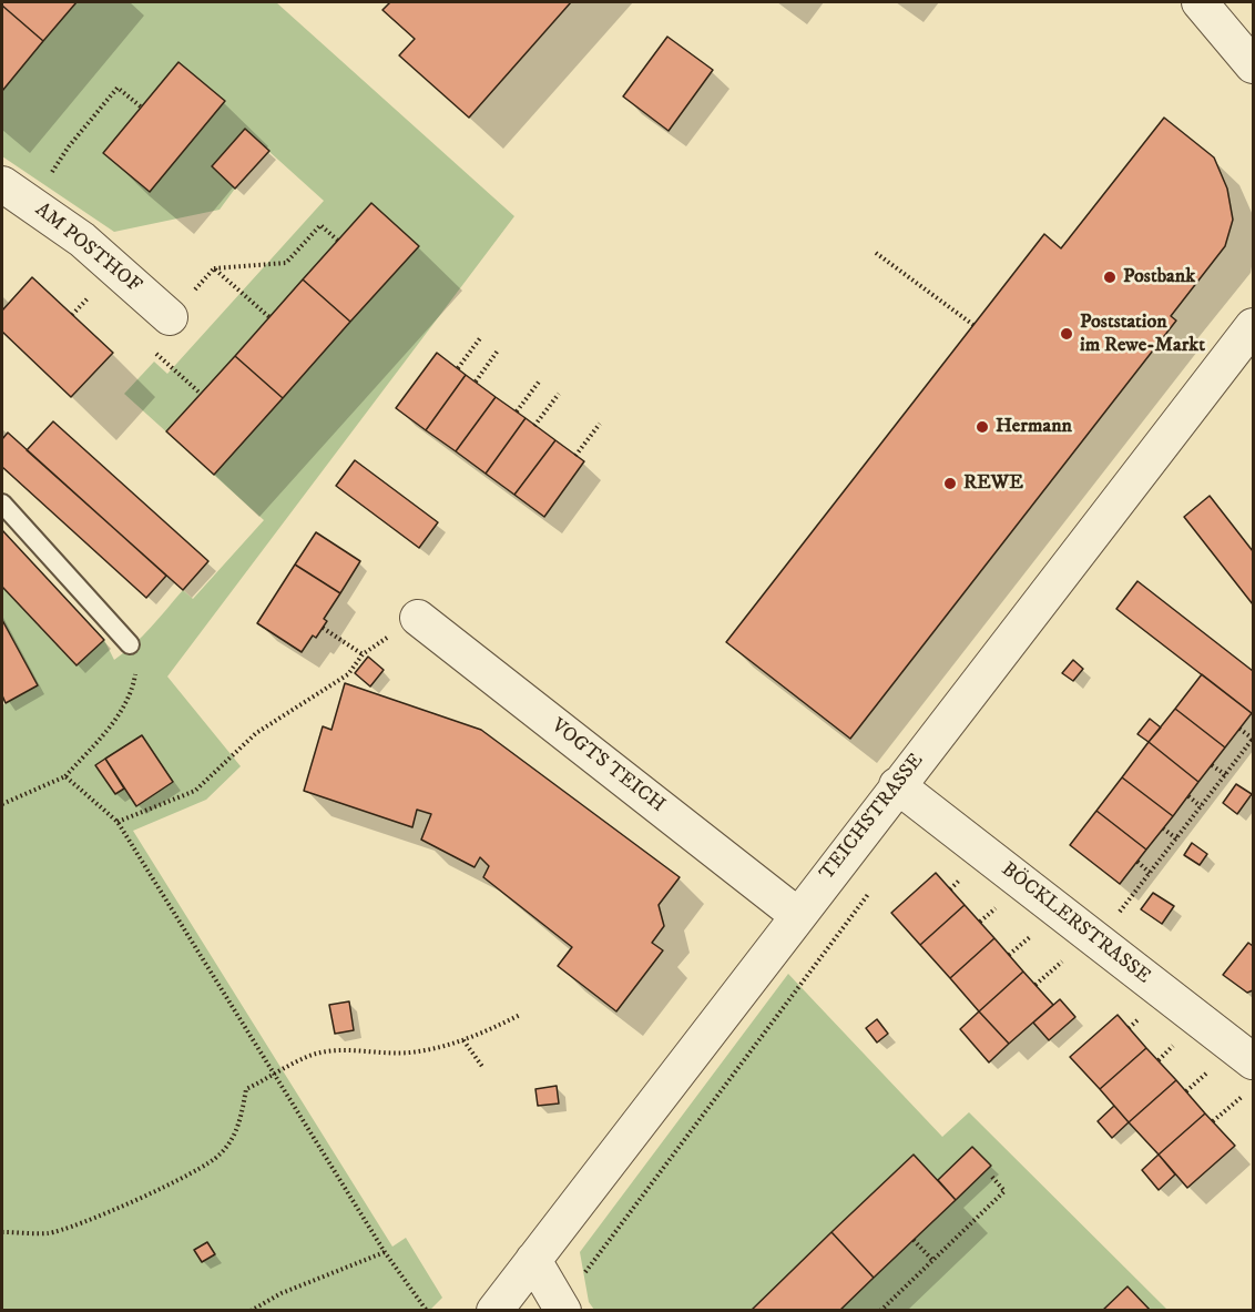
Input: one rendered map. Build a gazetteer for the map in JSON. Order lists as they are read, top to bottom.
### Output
{
  "streets": {
    "street": [
      "AM POSTHOF",
      "VOGTS TEICH",
      "TEICHSTRASSE",
      "BÖCKLERSTRASSE"
    ]
  },
  "crossings": [
    ["VOGTS TEICH", "TEICHSTRASSE"],
    ["TEICHSTRASSE", "BÖCKLERSTRASSE"]
  ],
  "places": [
    "Postbank",
    "Poststation im Rewe-Markt",
    "Hermann",
    "REWE"
  ]
}
